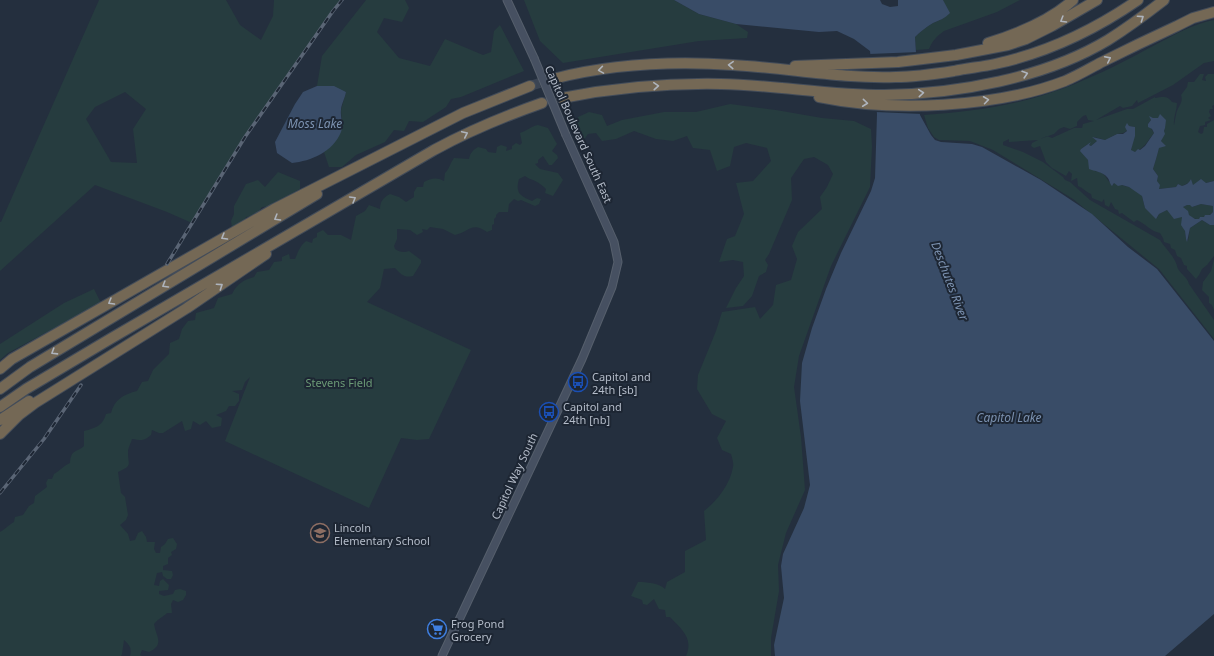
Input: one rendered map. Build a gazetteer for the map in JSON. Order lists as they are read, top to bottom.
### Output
{
  "streets": {
    "main road": ["Capitol Boulevard South East", "Capitol Way South"]
  },
  "crossings": [
    ["Capitol Boulevard South East", "Capitol Way South"]
  ],
  "water": ["Moss Lake", "Deschutes River", "Capitol Lake"],
  "parks": ["Stevens Field"],
  "places": {
    "bus stop": ["Capitol and 24th [sb]", "Capitol and 24th [nb]"],
    "school or university": ["Lincoln Elementary School"],
    "supermarket": ["Frog Pond Grocery"]
  }
}
